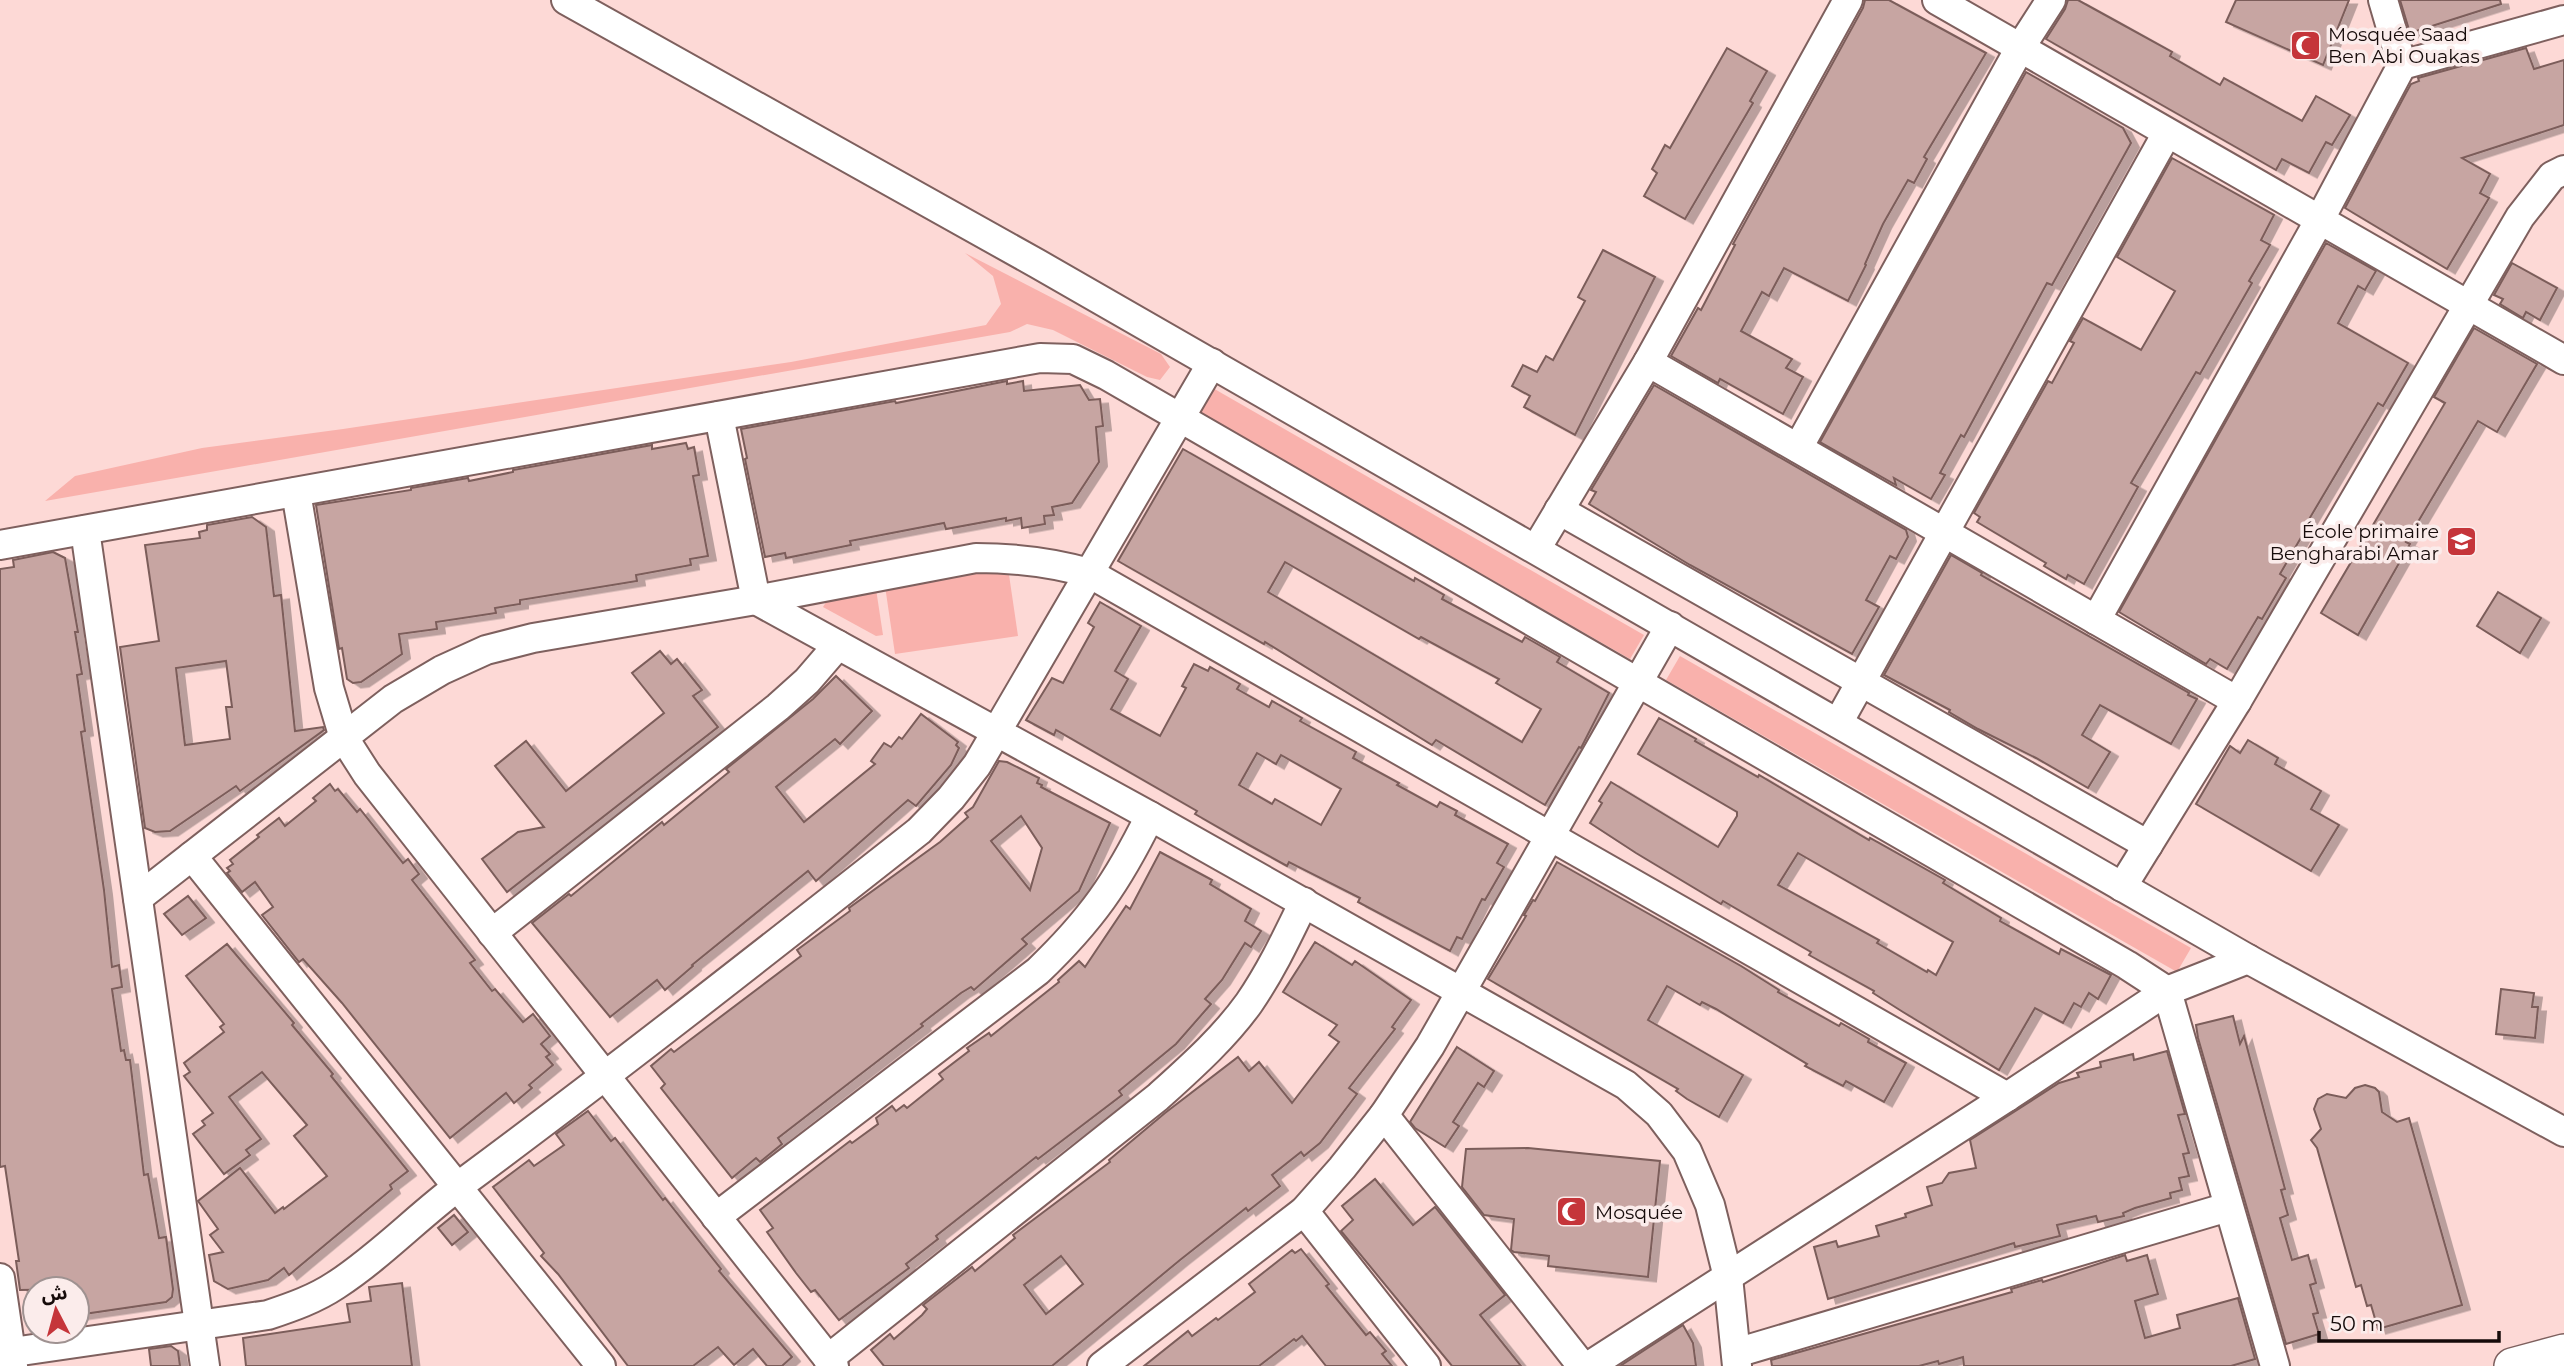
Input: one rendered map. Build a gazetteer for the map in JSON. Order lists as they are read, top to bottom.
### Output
{
  "places": {
    "mosque": ["Mosquée Saad Ben Abi Ouakas", "Mosquée"],
    "school or university": ["École primaire Bengharabi Amar"]
  },
  "scale_bar": "50 m",
  "north": "top"
}
